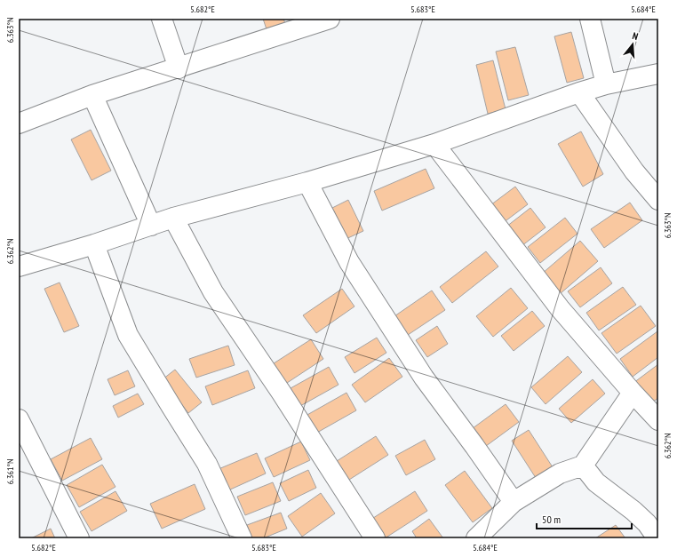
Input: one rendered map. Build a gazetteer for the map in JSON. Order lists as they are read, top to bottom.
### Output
{
  "scale_bar": "50 m",
  "north": "top",
  "coordinates": [
    "5.682°E",
    "5.683°E",
    "5.684°E",
    "6.363°N",
    "6.362°N",
    "6.361°N"
  ]
}
